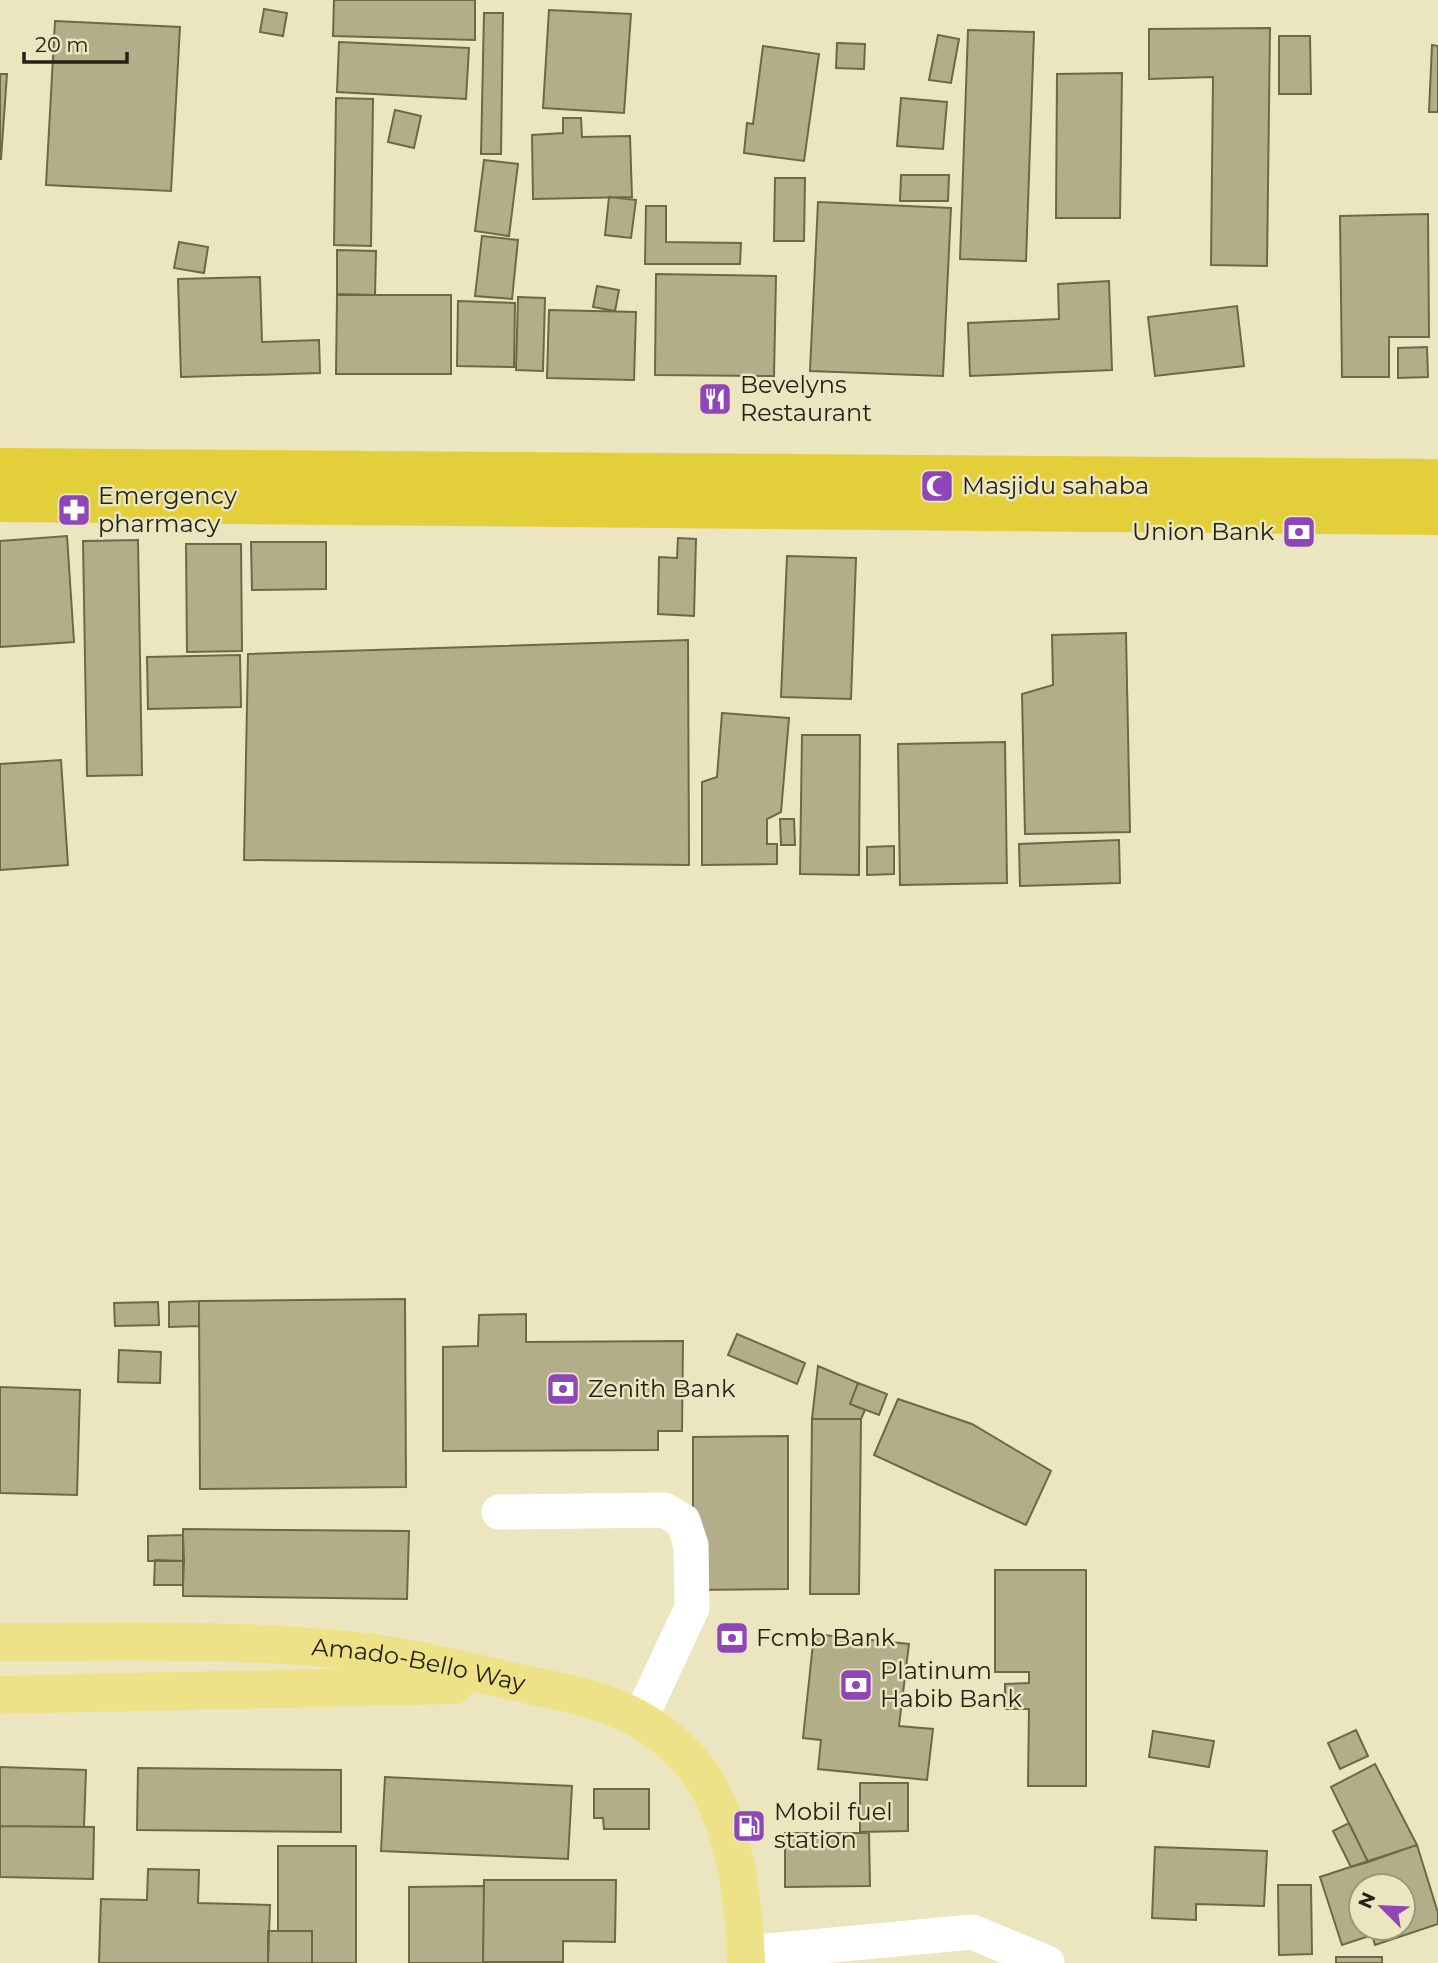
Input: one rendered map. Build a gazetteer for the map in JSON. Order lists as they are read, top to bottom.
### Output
{
  "streets": {
    "main road": ["Amado-Bello Way"]
  },
  "places": {
    "restaurant": ["Bevelyns Restaurant"],
    "mosque": ["Masjidu sahaba"],
    "pharmacy": ["Emergency pharmacy"],
    "bank": [
      "Union Bank",
      "Zenith Bank",
      "Fcmb Bank",
      "Platinum Habib Bank"
    ],
    "fuel station": ["Mobil fuel station"]
  },
  "scale_bar": "20 m",
  "north": "top left"
}
